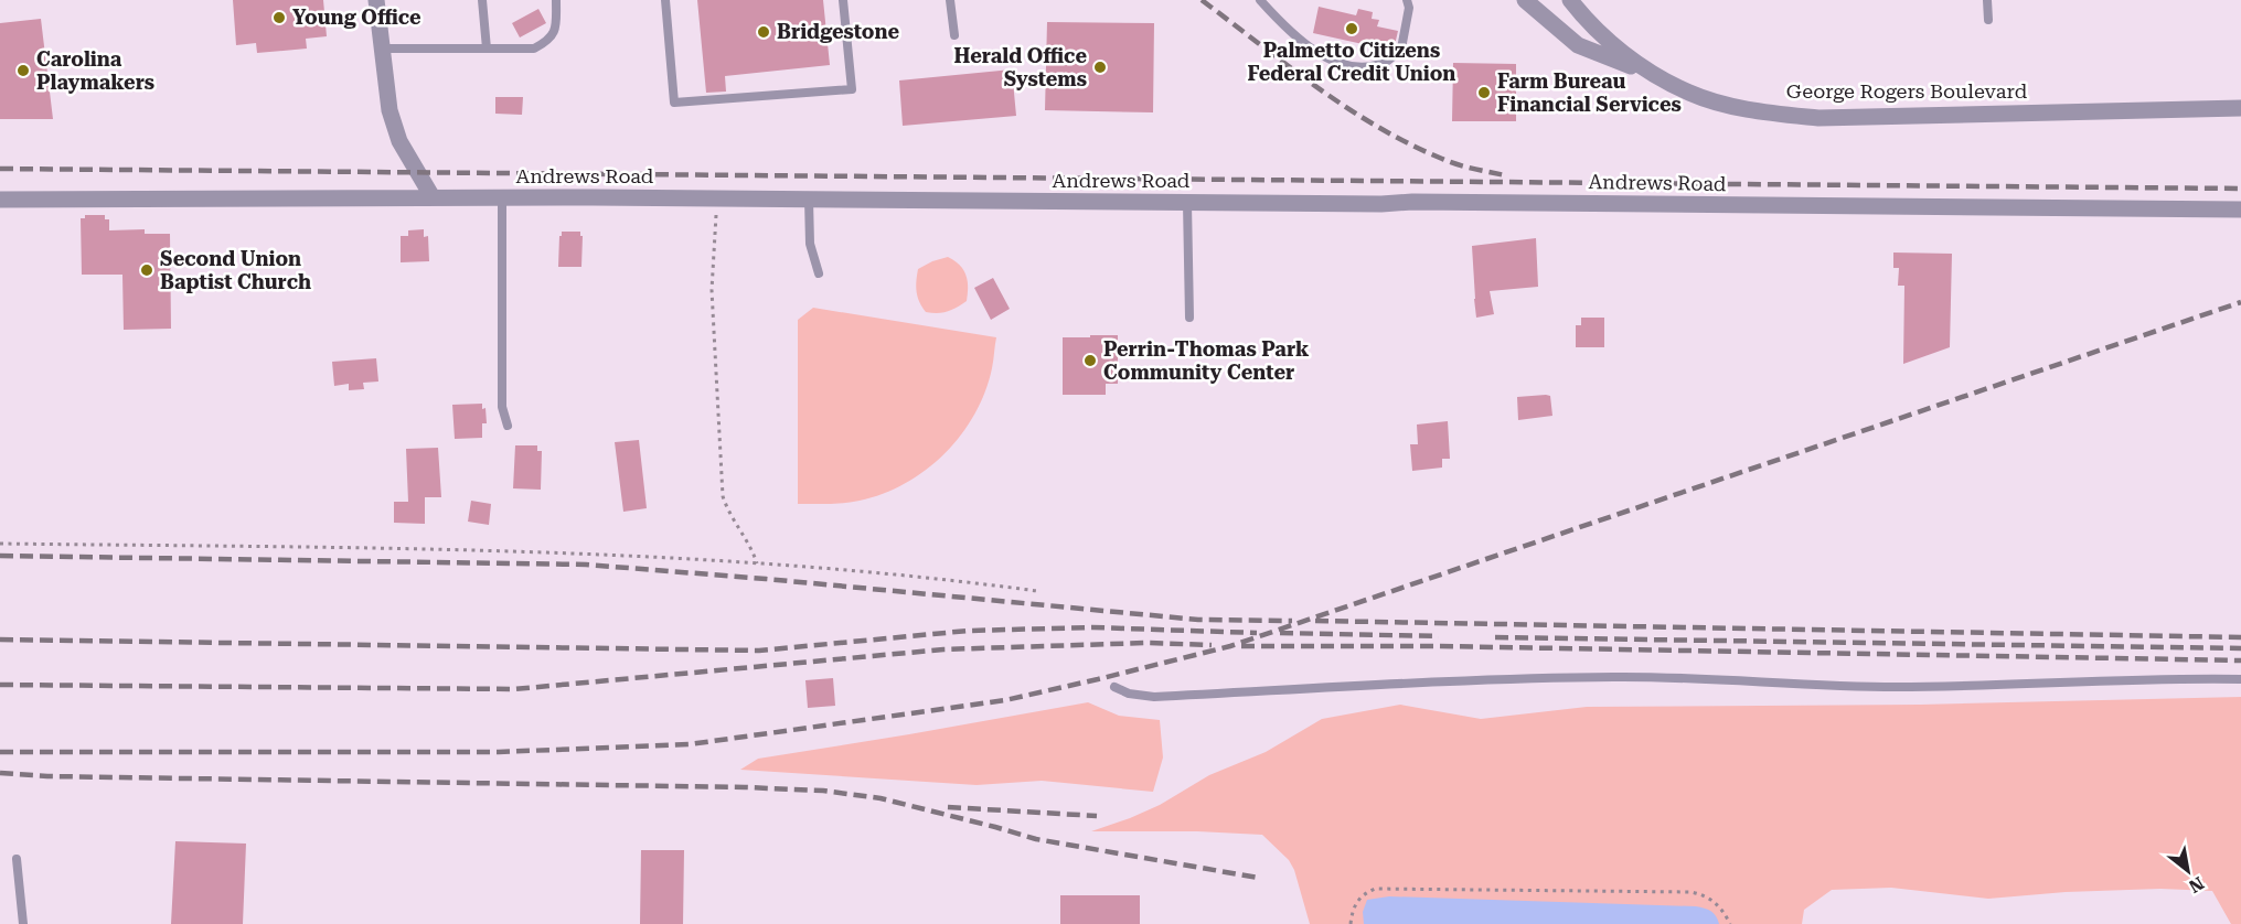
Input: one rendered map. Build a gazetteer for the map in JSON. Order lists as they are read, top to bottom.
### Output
{
  "streets": {
    "street": ["George Rogers Boulevard", "Andrews Road"]
  },
  "places": [
    "Young Office",
    "Palmetto Citizens Federal Credit Union",
    "Bridgestone",
    "Herald Office Systems",
    "Carolina Playmakers",
    "Farm Bureau Financial Services",
    "Second Union Baptist Church",
    "Perrin-Thomas Park Community Center"
  ],
  "north": "bottom right"
}
